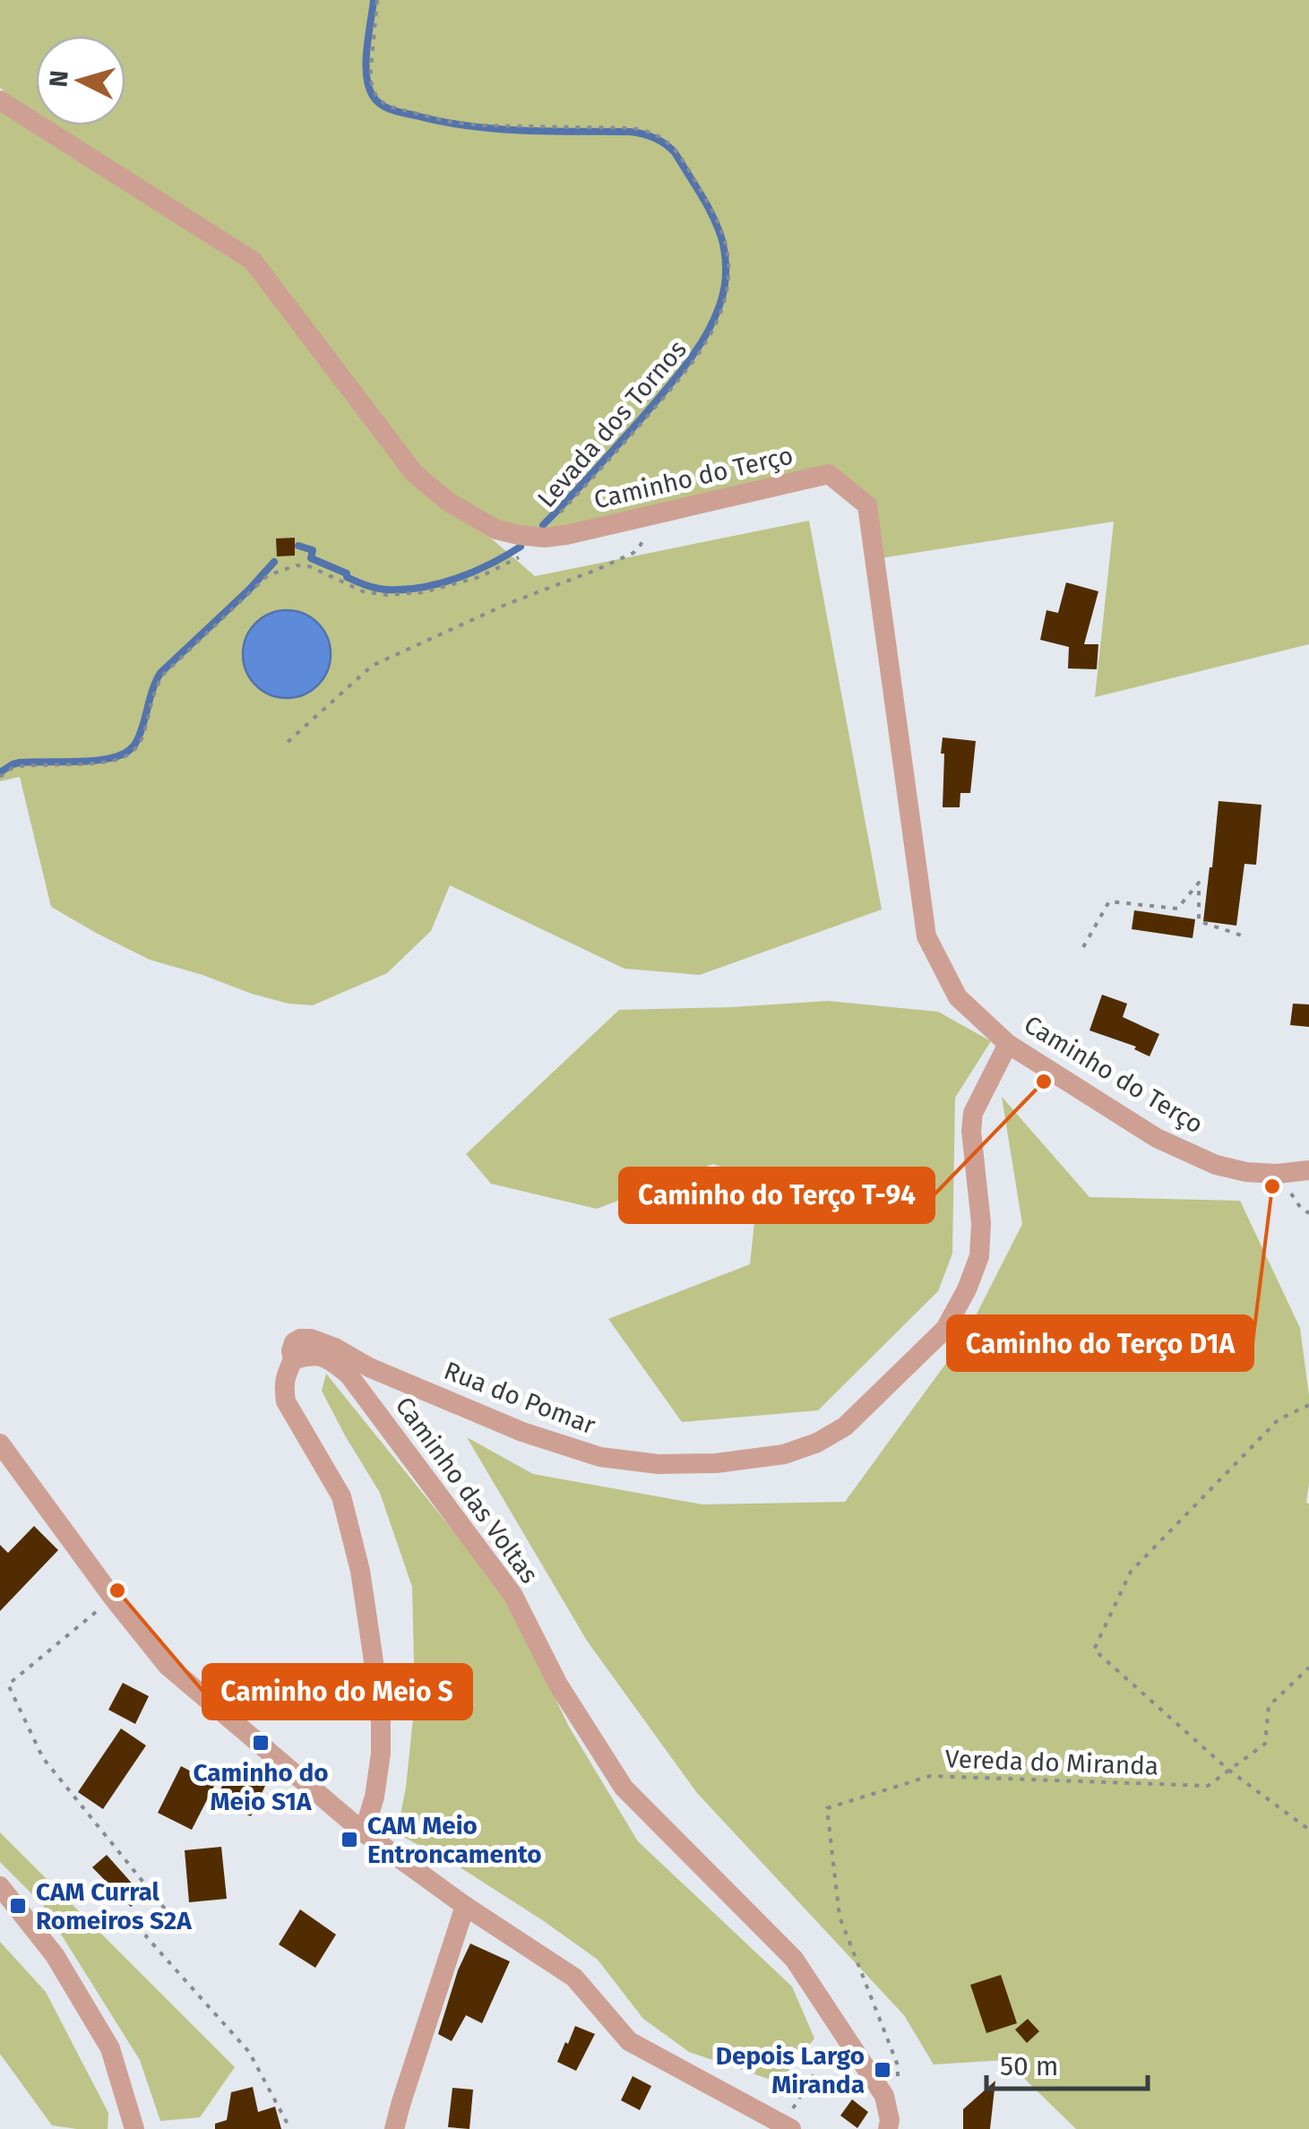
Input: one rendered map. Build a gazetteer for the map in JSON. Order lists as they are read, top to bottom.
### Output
{
  "streets": {
    "street": ["Caminho do Terço", "Rua do Pomar", "Caminho das Voltas"],
    "path": ["Levada dos Tornos", "Vereda do Miranda"]
  },
  "crossings": [
    ["Levada dos Tornos", "Caminho do Terço"],
    ["Caminho do Terço", "Rua do Pomar"],
    ["Rua do Pomar", "Caminho das Voltas"]
  ],
  "places": {
    "other": ["Caminho do Terço T-94", "Caminho do Terço D1A", "Caminho do Meio S"],
    "transit": [
      "Caminho do Meio S1A",
      "CAM Meio Entroncamento",
      "CAM Curral Romeiros S2A",
      "Depois Largo Miranda"
    ]
  },
  "scale_bar": "50 m",
  "north": "left"
}
